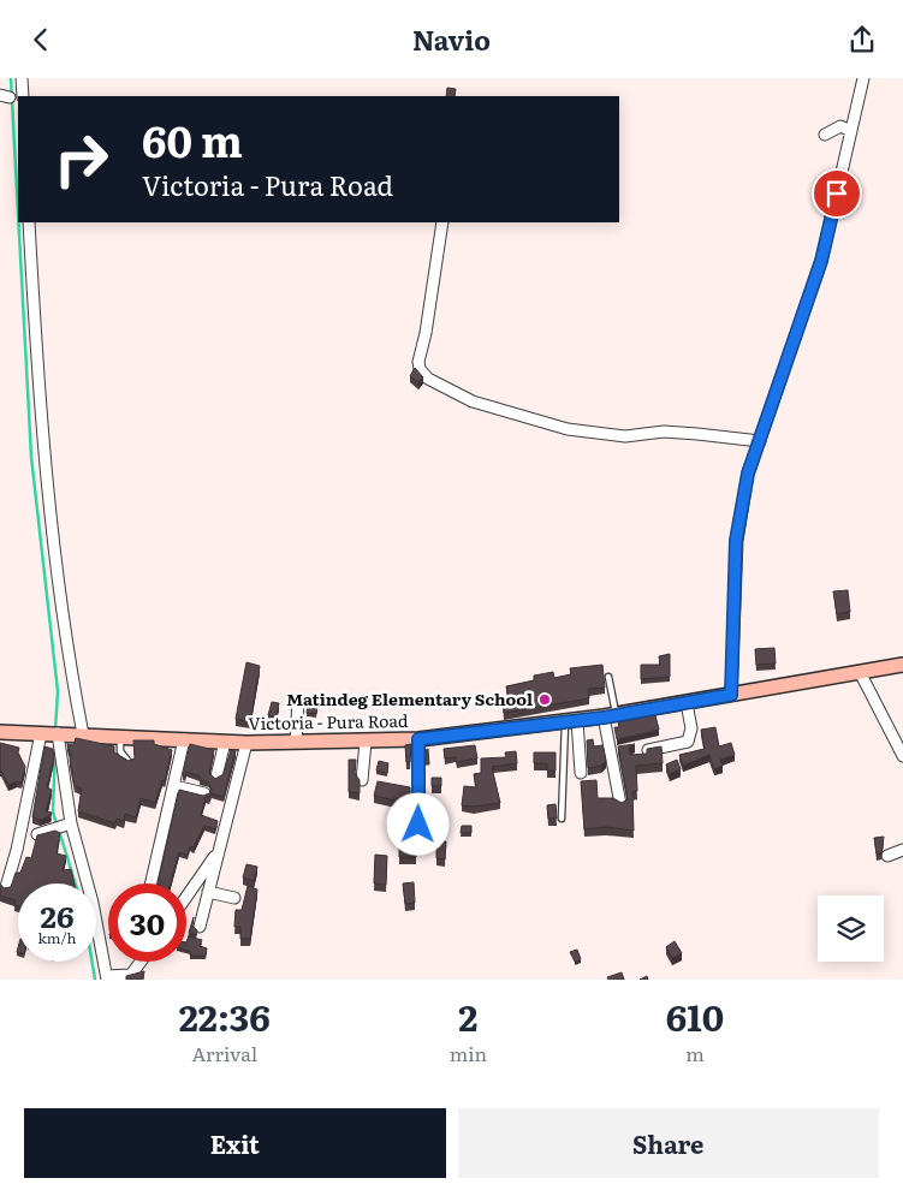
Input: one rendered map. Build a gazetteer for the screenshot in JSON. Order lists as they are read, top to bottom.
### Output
{
  "streets": {
    "main road": ["Victoria - Pura Road"]
  },
  "places": ["Matindeg Elementary School"],
  "page": {
    "header": "Navio",
    "turn": ["60 m", "Victoria - Pura Road"],
    "speed": "26 km/h",
    "limit": "30",
    "eta": [
      "22:36",
      "Arrival",
      "2",
      "min",
      "610",
      "m"
    ],
    "buttons": ["Exit", "Share"]
  }
}
